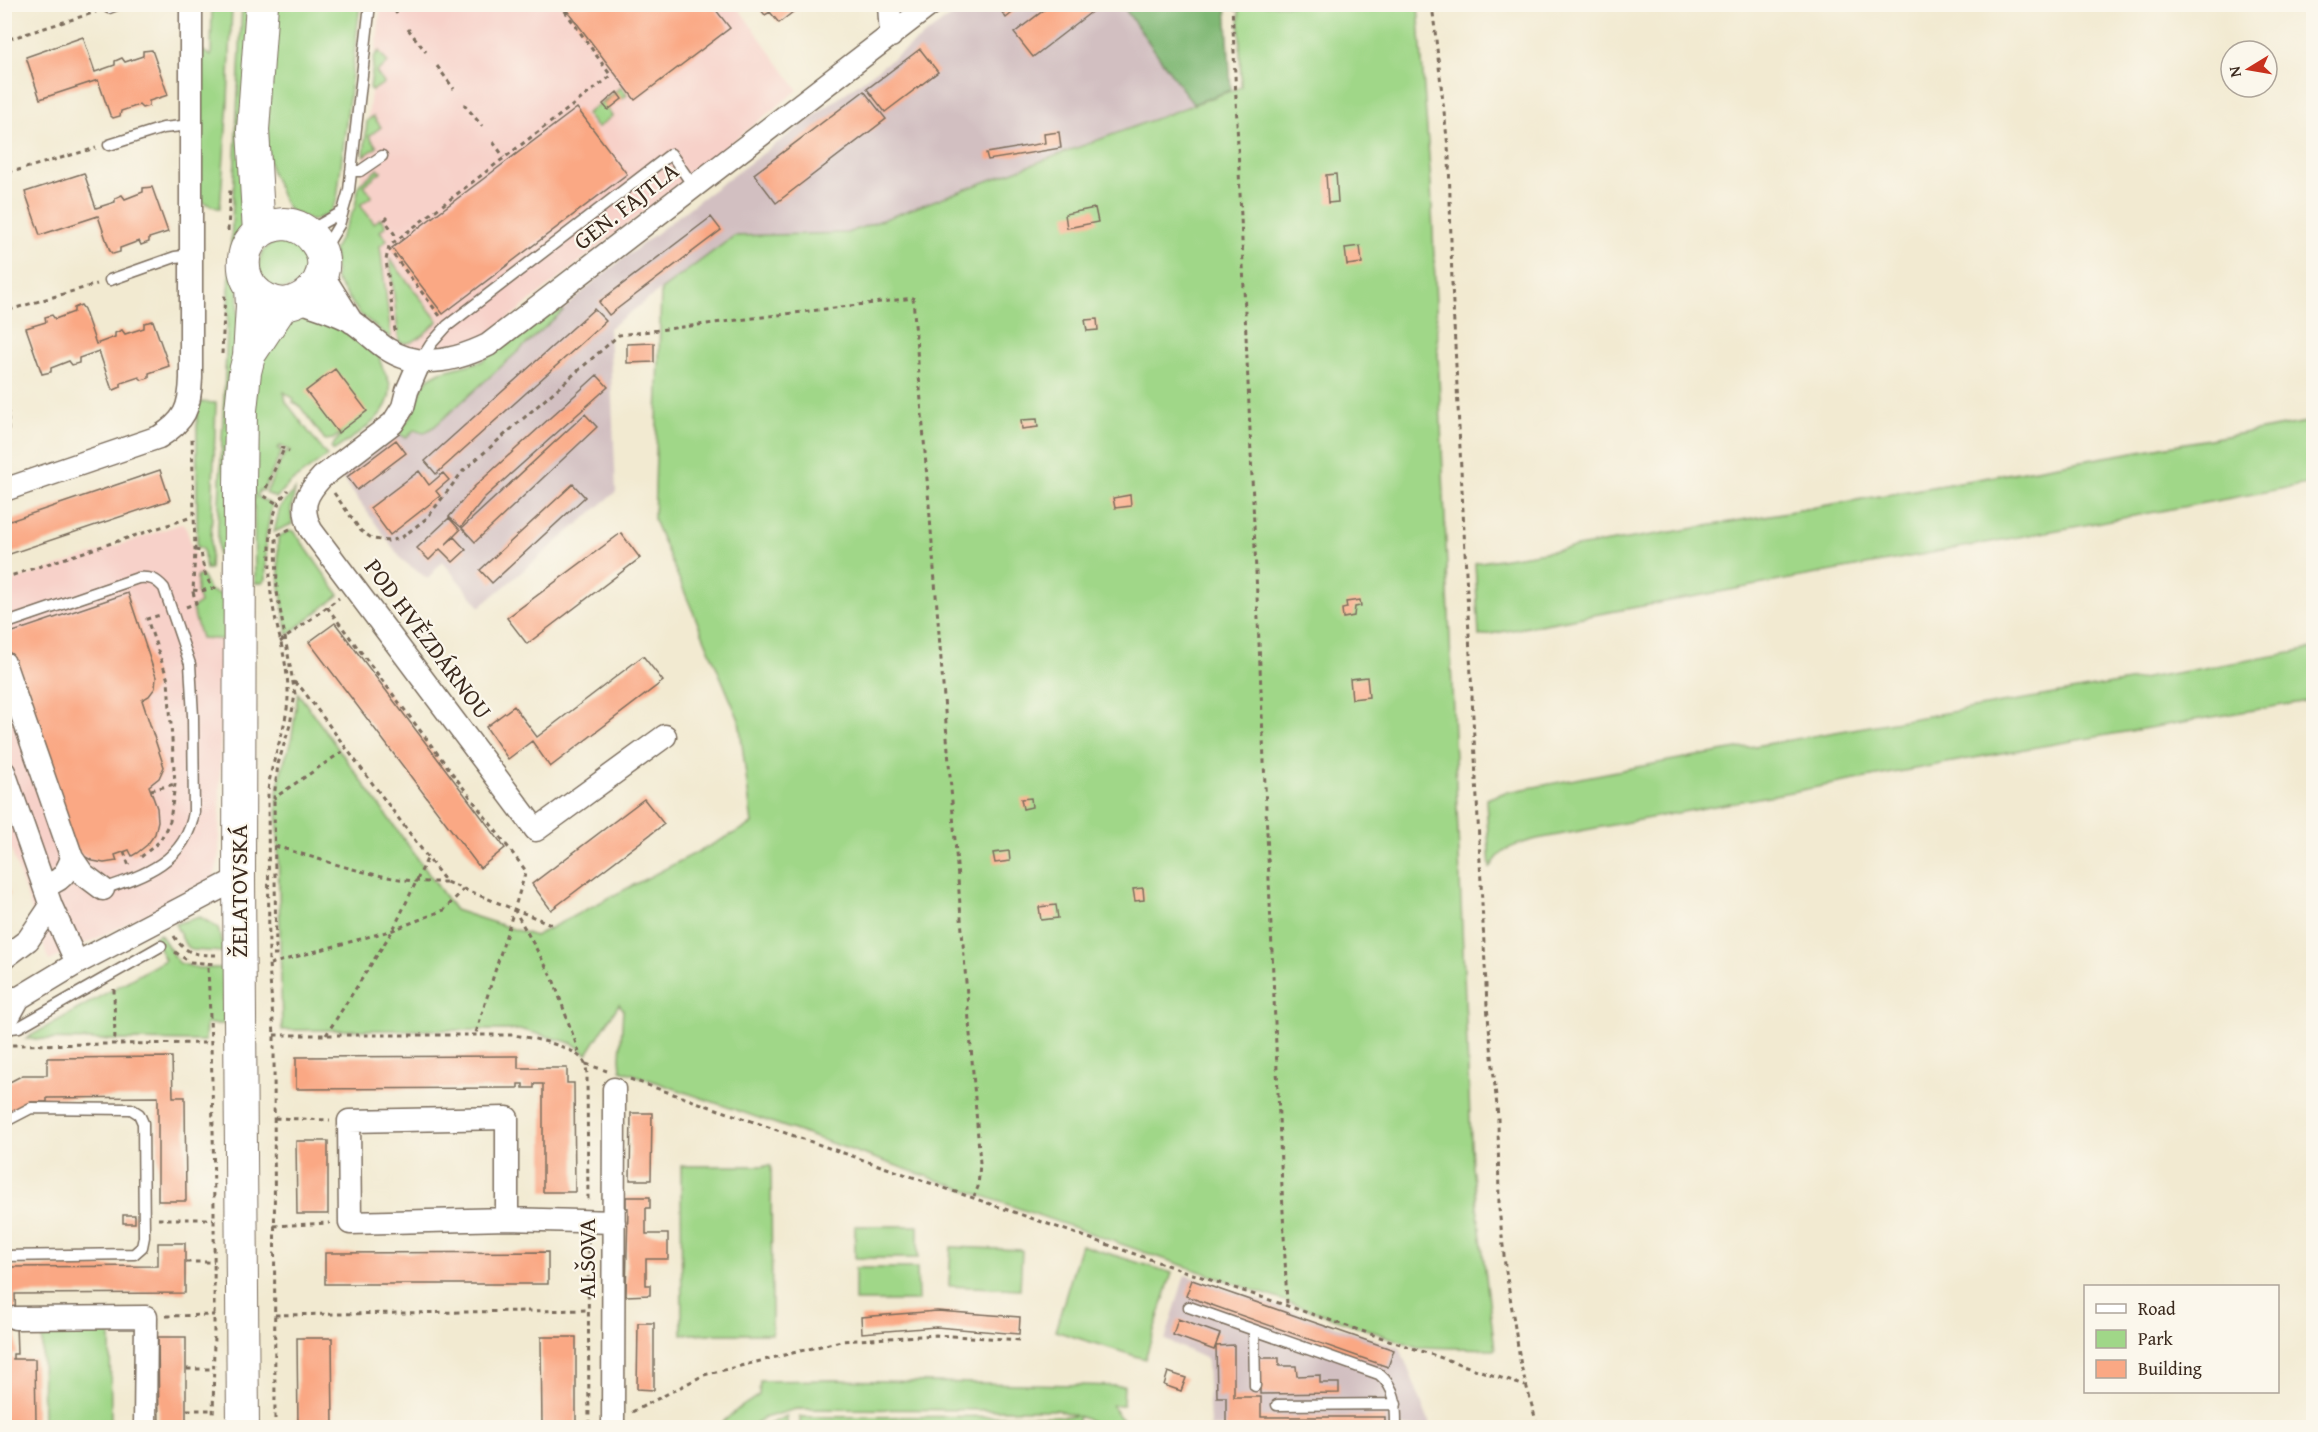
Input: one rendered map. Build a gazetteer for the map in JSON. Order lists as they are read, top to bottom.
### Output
{
  "streets": {
    "main road": ["ŽELATOVSKÁ"],
    "street": ["GEN. FAJTLA", "POD HVĚZDÁRNOU", "ALŠOVA"]
  },
  "crossings": [
    ["GEN. FAJTLA", "POD HVĚZDÁRNOU"],
    ["GEN. FAJTLA", "ŽELATOVSKÁ"]
  ],
  "legend": ["Road", "Park", "Building"],
  "north": "left"
}
